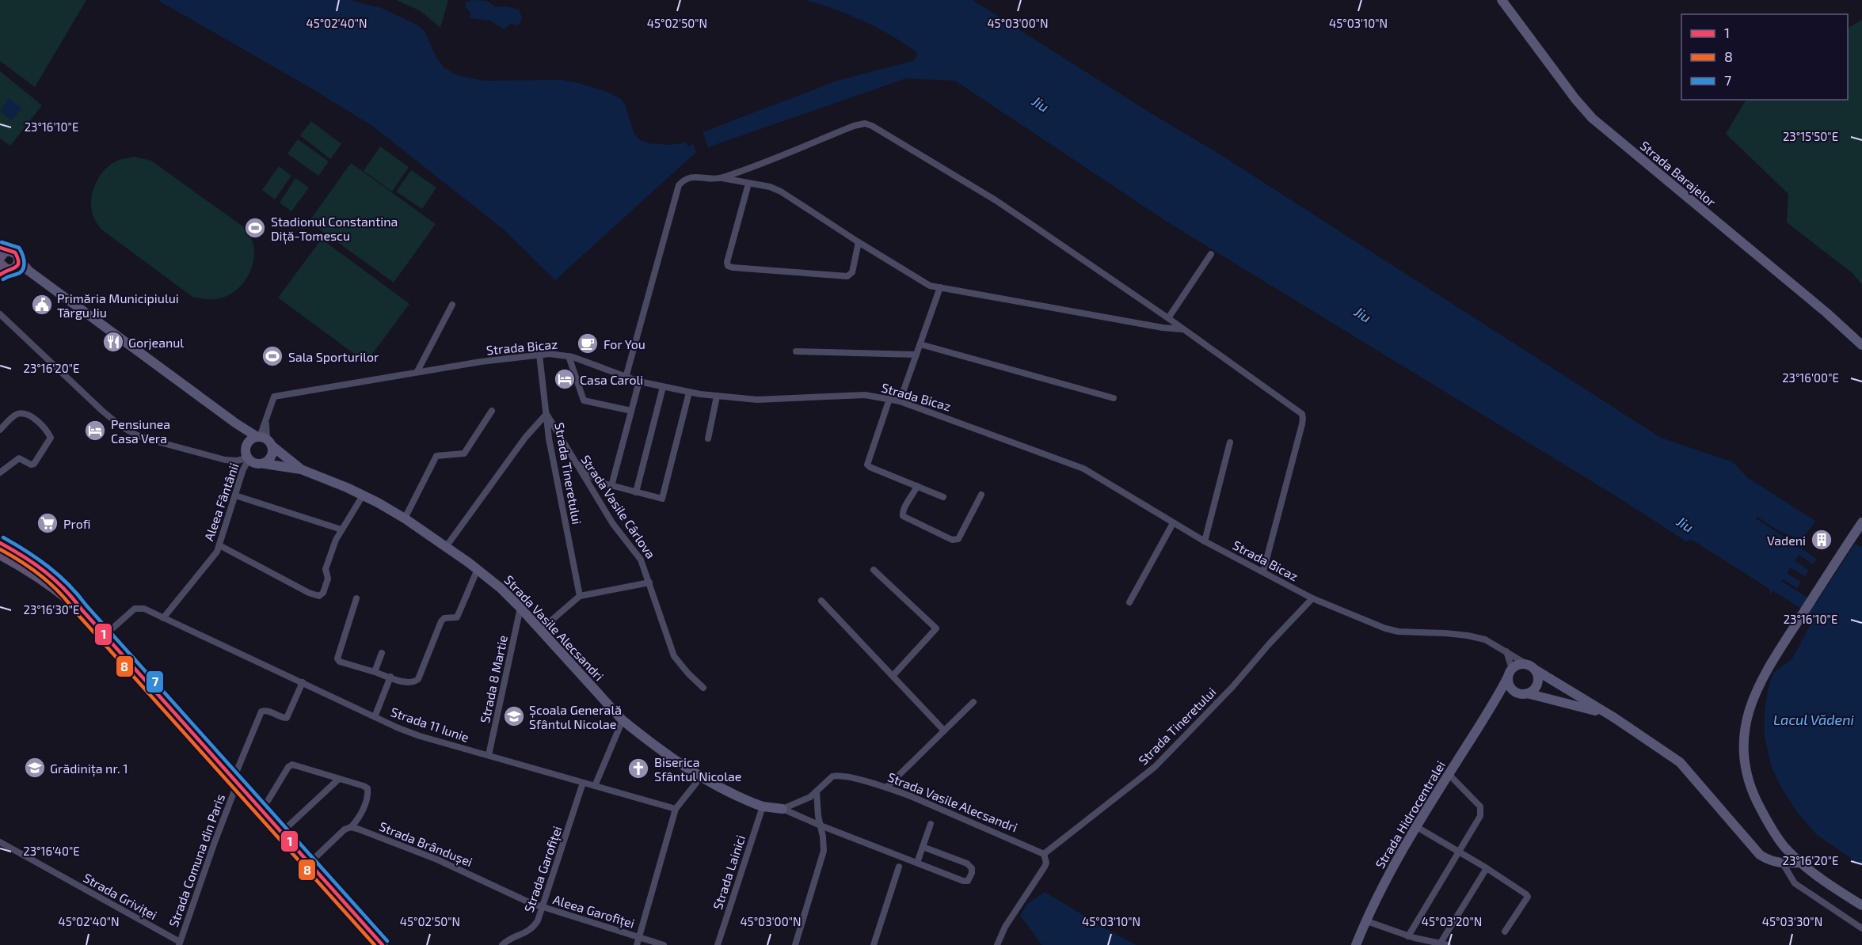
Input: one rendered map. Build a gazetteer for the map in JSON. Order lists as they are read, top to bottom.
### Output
{
  "streets": {
    "street": [
      "Strada Barajelor",
      "Strada Bicaz",
      "Strada Tineretului",
      "Aleea Fântânii",
      "Strada Vasile Cârlova",
      "Strada Vasile Alecsandri",
      "Strada 8 Martie",
      "Strada 11 Iunie",
      "Strada Hidrocentralei",
      "Strada Brândușei",
      "Strada Comuna din Paris",
      "Strada Garofiței",
      "Strada Lainici",
      "Strada Griviței",
      "Aleea Garofiței"
    ]
  },
  "crossings": [
    ["Strada Bicaz", "Strada Tineretului"],
    ["Strada Bicaz", "Aleea Fântânii"],
    ["Strada Bicaz", "Strada Vasile Alecsandri"],
    ["Strada Bicaz", "Strada Hidrocentralei"],
    ["Strada Tineretului", "Strada Vasile Cârlova"],
    ["Strada Tineretului", "Strada Vasile Alecsandri"],
    ["Aleea Fântânii", "Strada Vasile Alecsandri"],
    ["Aleea Fântânii", "Strada 11 Iunie"],
    ["Strada Vasile Alecsandri", "Strada 8 Martie"],
    ["Strada Vasile Alecsandri", "Strada Lainici"],
    ["Strada 8 Martie", "Strada 11 Iunie"],
    ["Strada 11 Iunie", "Strada Comuna din Paris"],
    ["Strada 11 Iunie", "Strada Garofiței"],
    ["Strada Brândușei", "Strada Garofiței"],
    ["Strada Brândușei", "Aleea Garofiței"],
    ["Strada Comuna din Paris", "Strada Griviței"],
    ["Strada Garofiței", "Aleea Garofiței"]
  ],
  "water": ["Jiu", "Lacul Vădeni"],
  "places": {
    "sports": ["Stadionul Constantina Diță-Tomescu", "Sala Sporturilor"],
    "public building": ["Primăria Municipiului Târgu Jiu"],
    "restaurant": ["Gorjeanul"],
    "cafe": ["For You"],
    "hotel": ["Casa Caroli", "Pensiunea Casa Vera"],
    "supermarket": ["Profi"],
    "building": ["Vadeni"],
    "school or university": ["Școala Generală Sfântul Nicolae", "Grădinița nr. 1"],
    "church": ["Biserica Sfântul Nicolae"]
  },
  "lines": ["transit line 7", "transit line 1", "transit line 8"],
  "legend": ["1", "8", "7"],
  "coordinates": [
    "45°02'40\"N",
    "45°02'50\"N",
    "45°03'00\"N",
    "45°03'10\"N",
    "23°16'10\"E",
    "23°15'50\"E",
    "23°16'20\"E",
    "23°16'00\"E",
    "23°16'30\"E",
    "23°16'40\"E",
    "45°03'20\"N",
    "45°03'30\"N"
  ]
}
